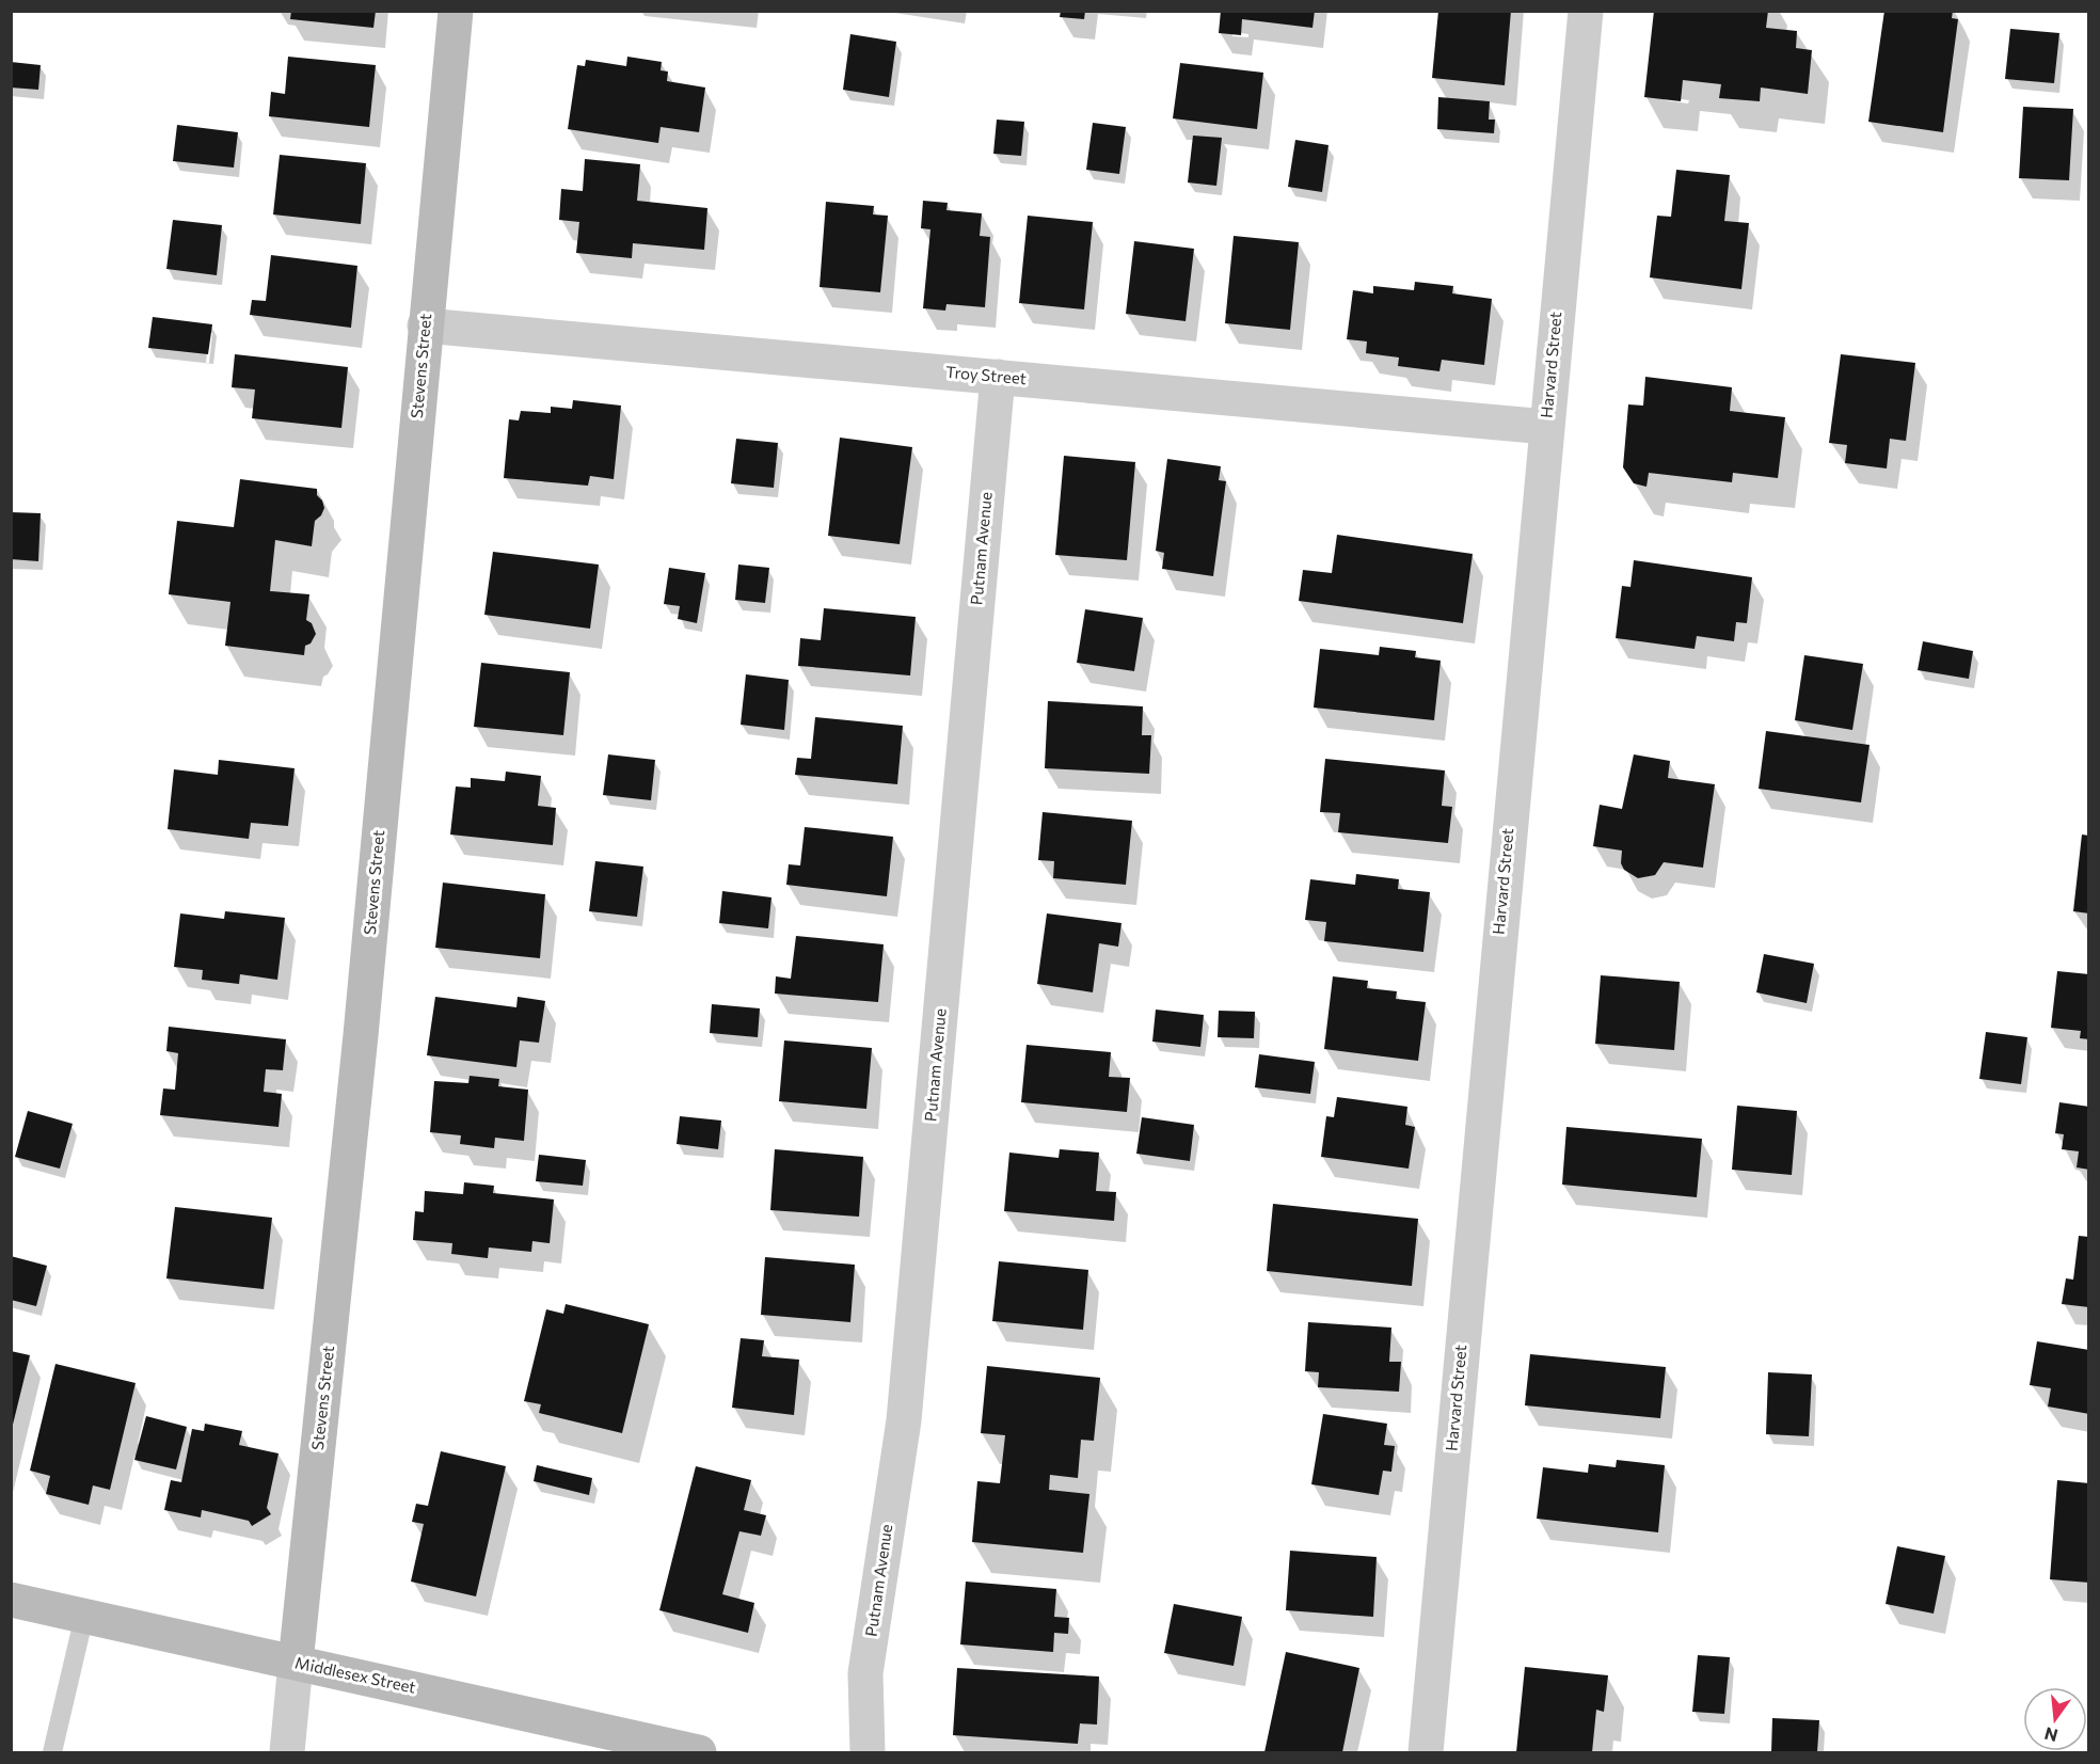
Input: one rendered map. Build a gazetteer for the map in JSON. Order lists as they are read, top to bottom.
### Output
{
  "streets": {
    "main road": ["Stevens Street", "Middlesex Street"],
    "street": ["Harvard Street", "Troy Street", "Putnam Avenue"]
  },
  "crossings": [
    ["Harvard Street", "Troy Street"],
    ["Stevens Street", "Troy Street"],
    ["Stevens Street", "Middlesex Street"],
    ["Troy Street", "Putnam Avenue"]
  ],
  "north": "bottom"
}
